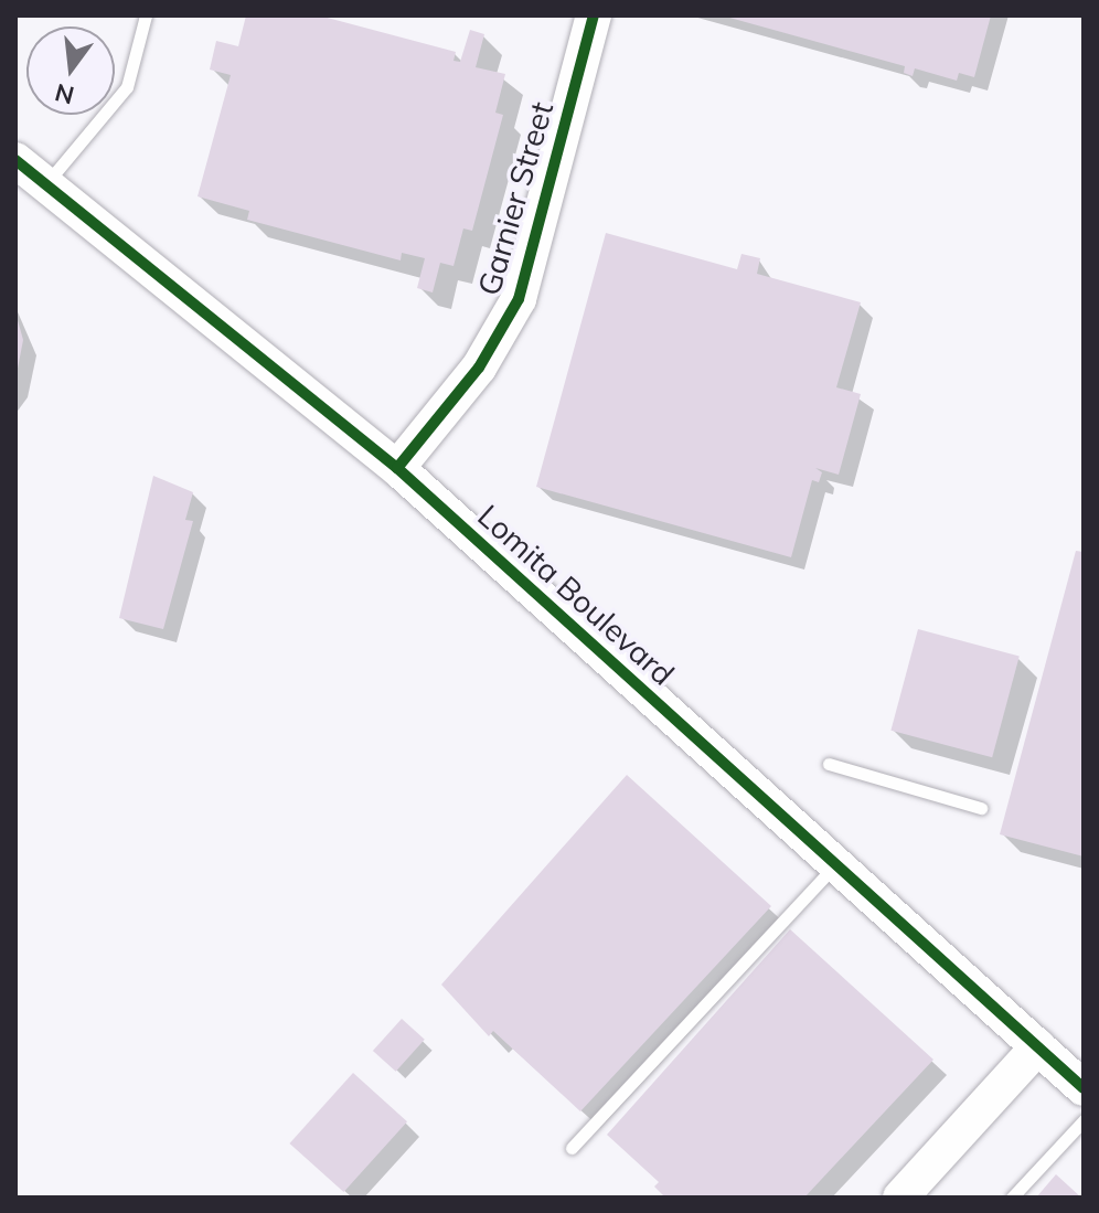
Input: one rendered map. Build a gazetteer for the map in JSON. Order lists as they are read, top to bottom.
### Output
{
  "streets": {
    "main road": ["Garnier Street", "Lomita Boulevard"]
  },
  "crossings": [
    ["Garnier Street", "Lomita Boulevard"]
  ],
  "north": "bottom"
}
